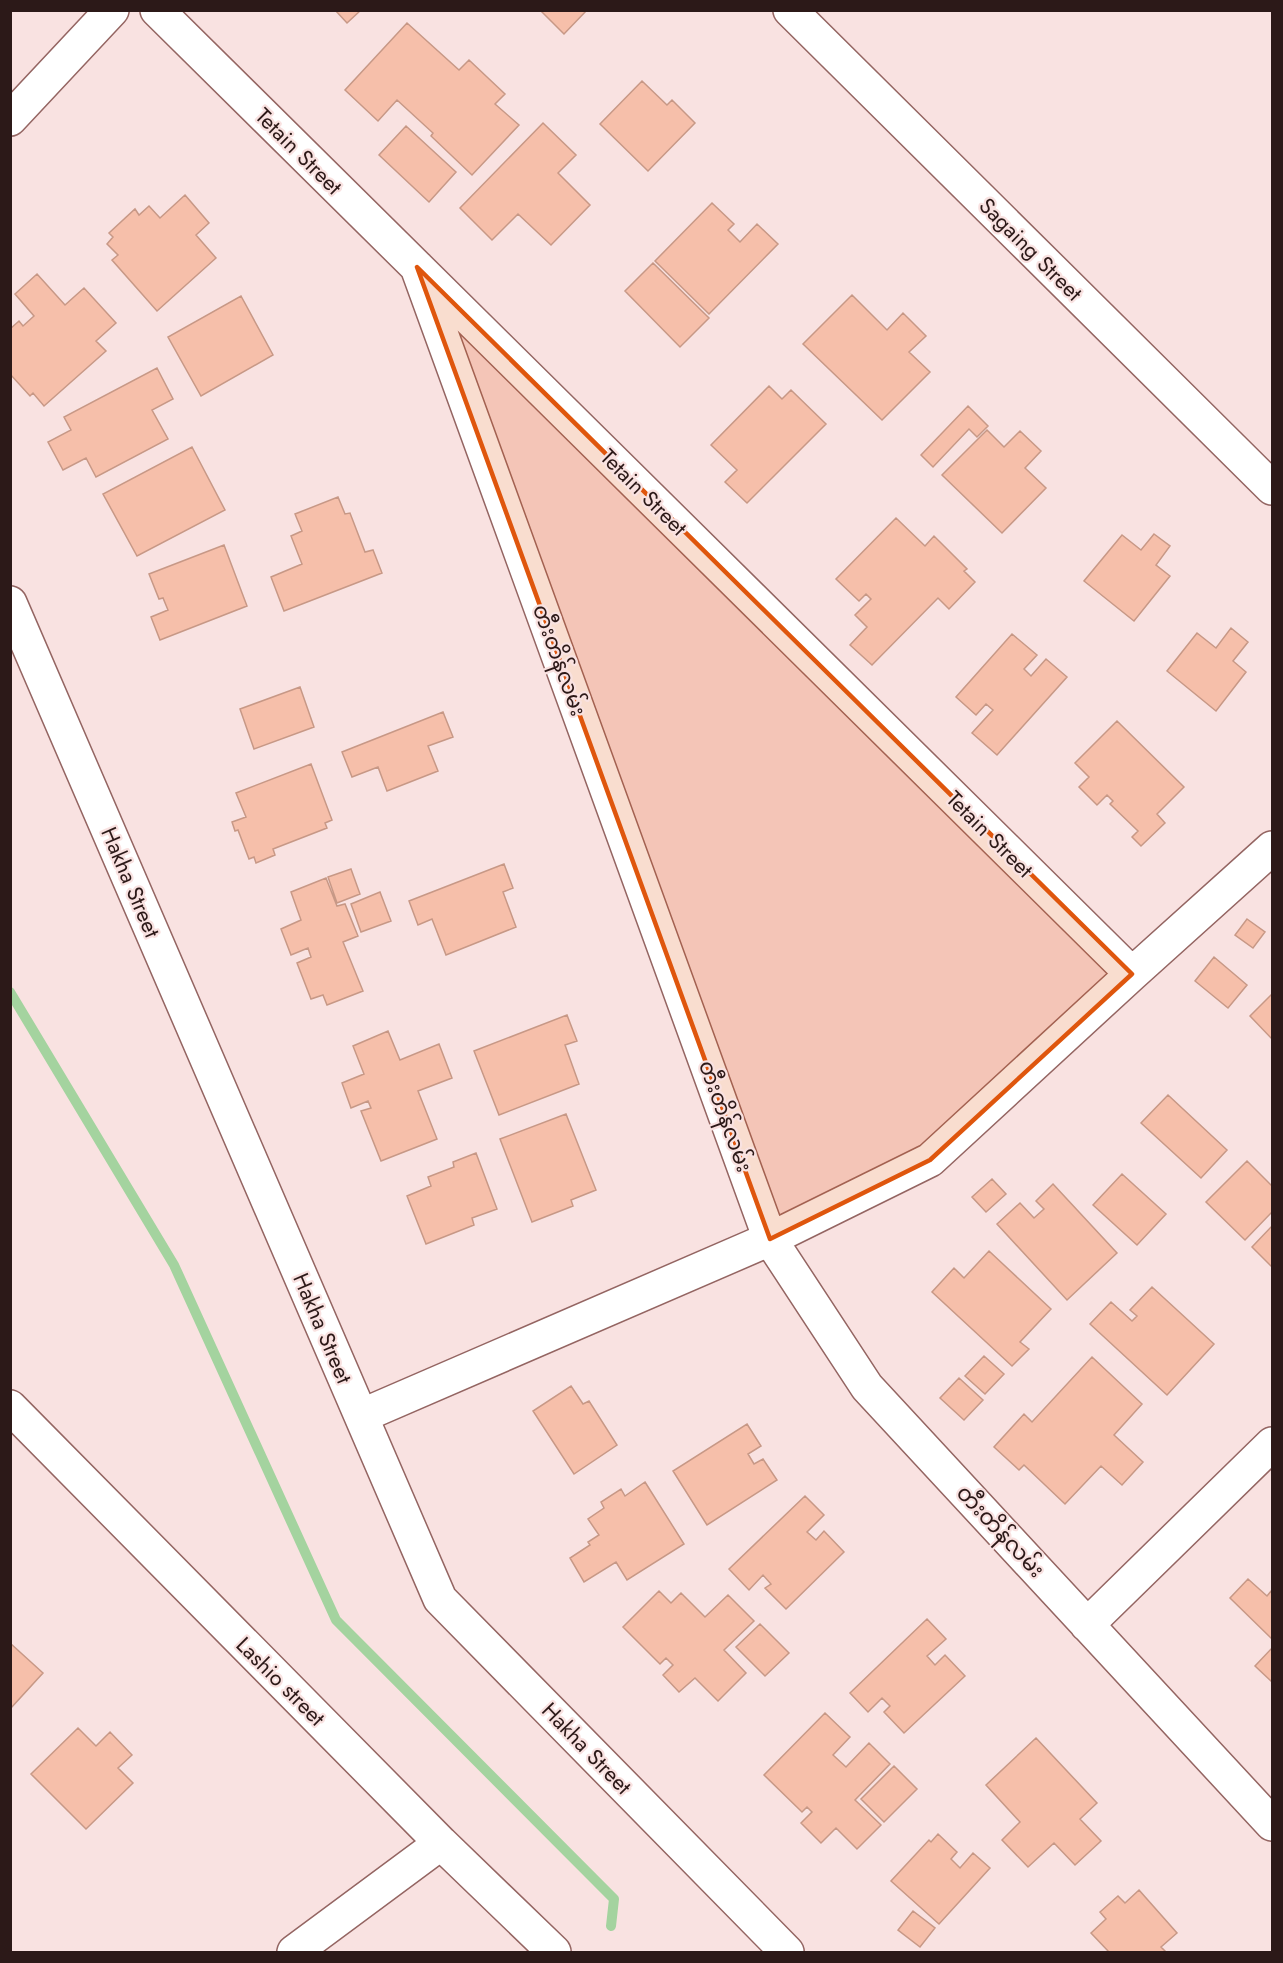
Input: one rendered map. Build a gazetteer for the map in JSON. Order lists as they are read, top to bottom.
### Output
{
  "streets": {
    "street": [
      "Tetain Street",
      "Sagaing Street",
      "တီးတိန်လမ်း",
      "Hakha Street",
      "Lashio street"
    ]
  },
  "crossings": [
    ["Tetain Street", "တီးတိန်လမ်း"]
  ]
}
